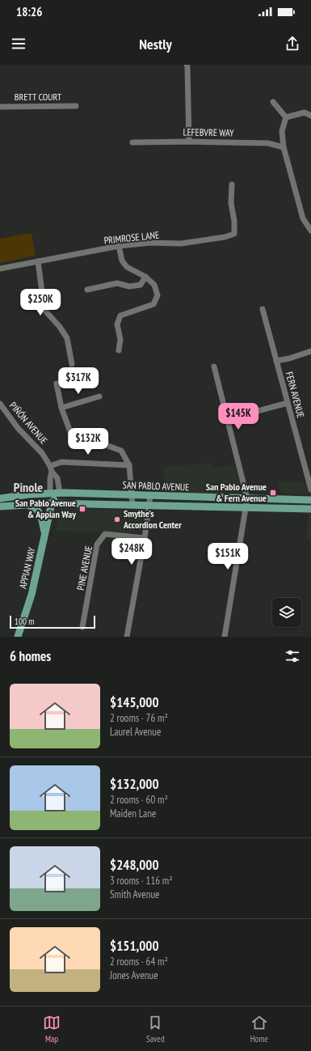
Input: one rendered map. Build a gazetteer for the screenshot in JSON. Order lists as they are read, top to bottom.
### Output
{
  "streets": {
    "main road": ["SAN PABLO AVENUE", "APPIAN WAY"],
    "street": [
      "BRETT COURT",
      "LEFEBVRE WAY",
      "PRIMROSE LANE",
      "FERN AVENUE",
      "PIÑÓN AVENUE",
      "PINE AVENUE"
    ]
  },
  "crossings": [
    ["PIÑÓN AVENUE", "SAN PABLO AVENUE"],
    ["PIÑÓN AVENUE", "APPIAN WAY"],
    ["SAN PABLO AVENUE", "APPIAN WAY"]
  ],
  "districts": ["Pinole"],
  "places": {
    "transit": ["San Pablo Avenue & Fern Avenue", "San Pablo Avenue & Appian Way"],
    "other": ["Smythe's Accordion Center"]
  },
  "scale_bar": "100 m",
  "page": {
    "status": "18:26",
    "header": "Nestly",
    "price": [
      "$250K",
      "$317K",
      "$145K",
      "$132K",
      "$248K",
      "$151K"
    ],
    "scale": "100 m",
    "heading": "6 homes",
    "list": [
      {
        "name": "$145,000",
        "note": "2 rooms · 76 m² · Laurel Avenue"
      },
      {
        "name": "$132,000",
        "note": "2 rooms · 60 m² · Maiden Lane"
      },
      {
        "name": "$248,000",
        "note": "3 rooms · 116 m² · Smith Avenue"
      },
      {
        "name": "$151,000",
        "note": "2 rooms · 64 m² · Jones Avenue"
      }
    ],
    "tabs": ["Map", "Saved", "Home"]
  }
}
